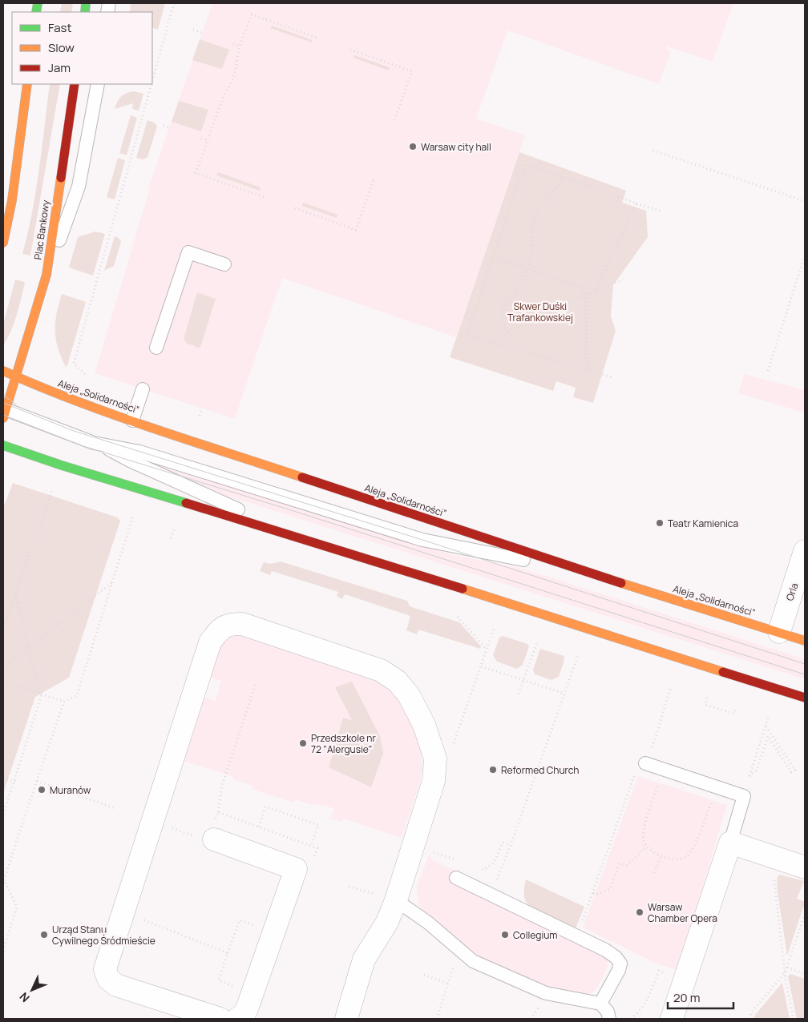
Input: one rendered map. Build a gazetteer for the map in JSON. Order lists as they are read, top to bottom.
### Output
{
  "streets": {
    "main road": ["Plac Bankowy", "Aleja „Solidarności”"],
    "street": ["Orla"]
  },
  "crossings": [
    ["Plac Bankowy", "Aleja „Solidarności”"],
    ["Aleja „Solidarności”", "Orla"]
  ],
  "parks": ["Skwer Duśki Trafankowskiej"],
  "places": [
    "Warsaw city hall",
    "Teatr Kamienica",
    "Przedszkole nr 72 \"Alergusie\"",
    "Reformed Church",
    "Muranów",
    "Warsaw Chamber Opera",
    "Urząd Stanu Cywilnego Śródmieście",
    "Collegium"
  ],
  "legend": ["Fast", "Slow", "Jam"],
  "scale_bar": "20 m",
  "north": "bottom left"
}
